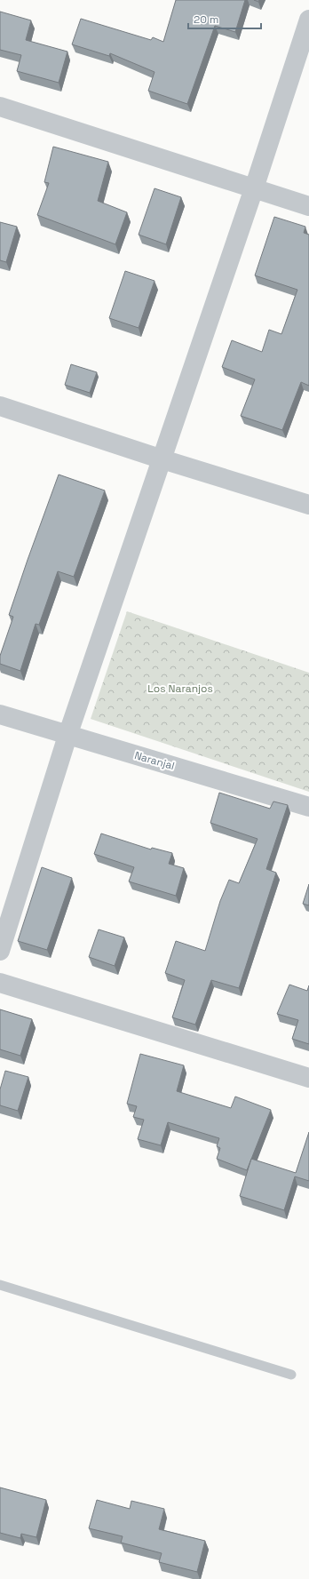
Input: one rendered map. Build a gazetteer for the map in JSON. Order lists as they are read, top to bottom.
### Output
{
  "streets": {
    "street": ["Naranjal"]
  },
  "parks": ["Los Naranjos"],
  "scale_bar": "20 m"
}
